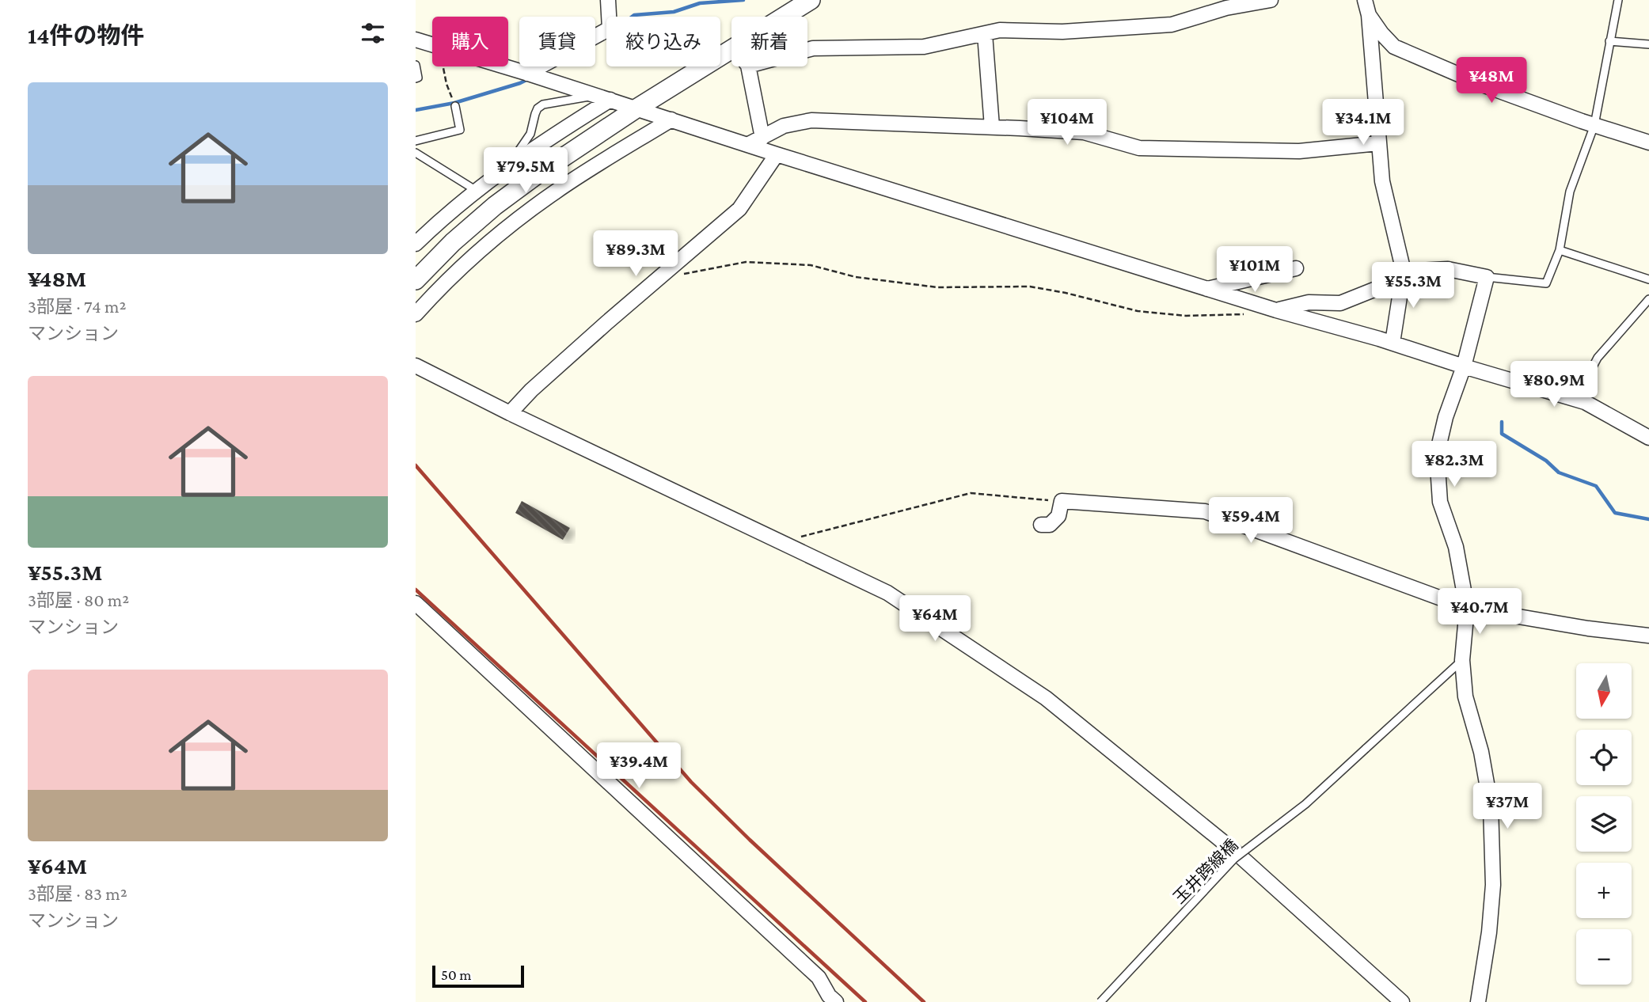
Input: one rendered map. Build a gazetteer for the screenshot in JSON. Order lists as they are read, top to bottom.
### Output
{
  "streets": {
    "lane": ["玉井跨線橋"]
  },
  "scale_bar": "50 m",
  "north": "bottom",
  "page": {
    "heading": "14件の物件",
    "chip": [
      "購入",
      "賃貸",
      "絞り込み",
      "新着"
    ],
    "price": [
      "¥48M",
      "¥104M",
      "¥34.1M",
      "¥79.5M",
      "¥89.3M",
      "¥101M",
      "¥55.3M",
      "¥80.9M",
      "¥82.3M",
      "¥59.4M",
      "¥40.7M",
      "¥64M",
      "¥39.4M",
      "¥37M"
    ],
    "list": [
      {
        "name": "¥48M",
        "note": "3部屋 · 74 m² · マンション"
      },
      {
        "name": "¥55.3M",
        "note": "3部屋 · 80 m² · マンション"
      },
      {
        "name": "¥64M",
        "note": "3部屋 · 83 m² · マンション"
      }
    ],
    "map_buttons": ["+", "−"],
    "scale": "50 m"
  }
}
